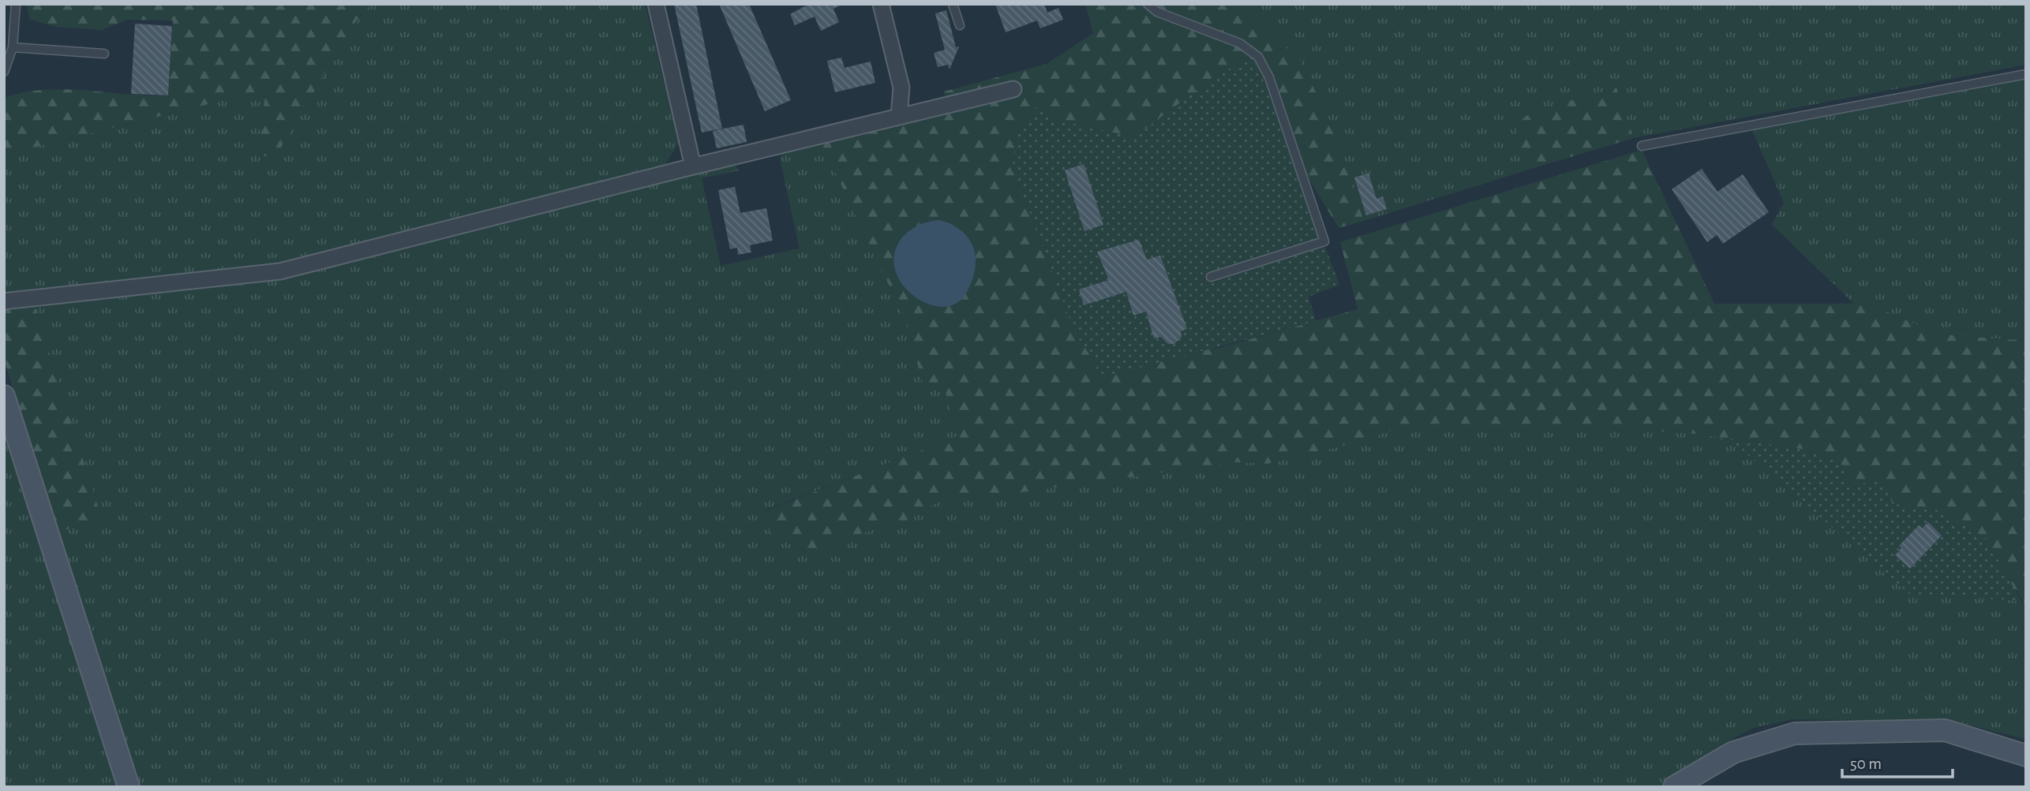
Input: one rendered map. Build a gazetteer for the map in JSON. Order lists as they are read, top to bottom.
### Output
{
  "scale_bar": "50 m"
}
